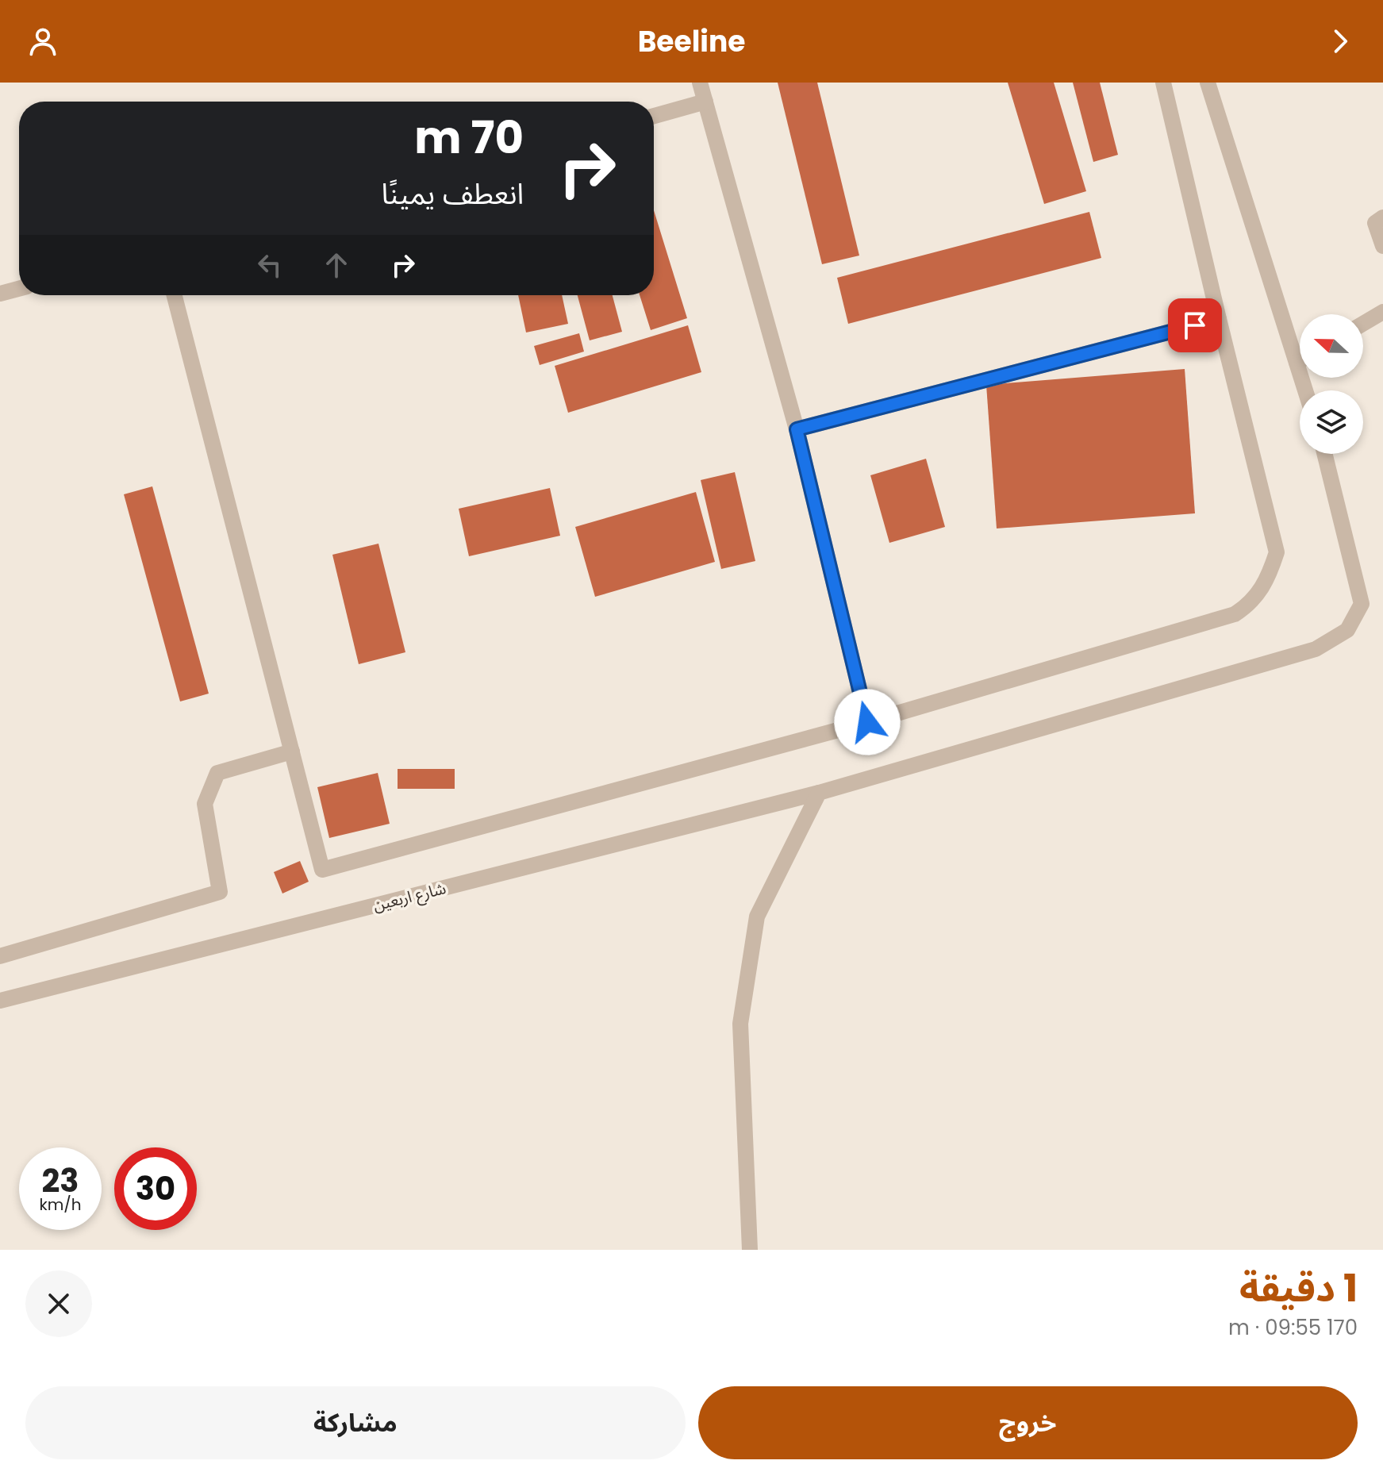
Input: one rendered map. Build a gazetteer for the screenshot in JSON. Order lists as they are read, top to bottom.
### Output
{
  "streets": {
    "street": ["شارع اربعين"]
  },
  "north": "left",
  "page": {
    "header": "Beeline",
    "turn": ["70 m", "انعطف يمينًا"],
    "speed": "23 km/h",
    "limit": "30",
    "heading": ["1 دقيقة", "170 m · 09:55"],
    "buttons": ["خروج", "مشاركة"]
  }
}
